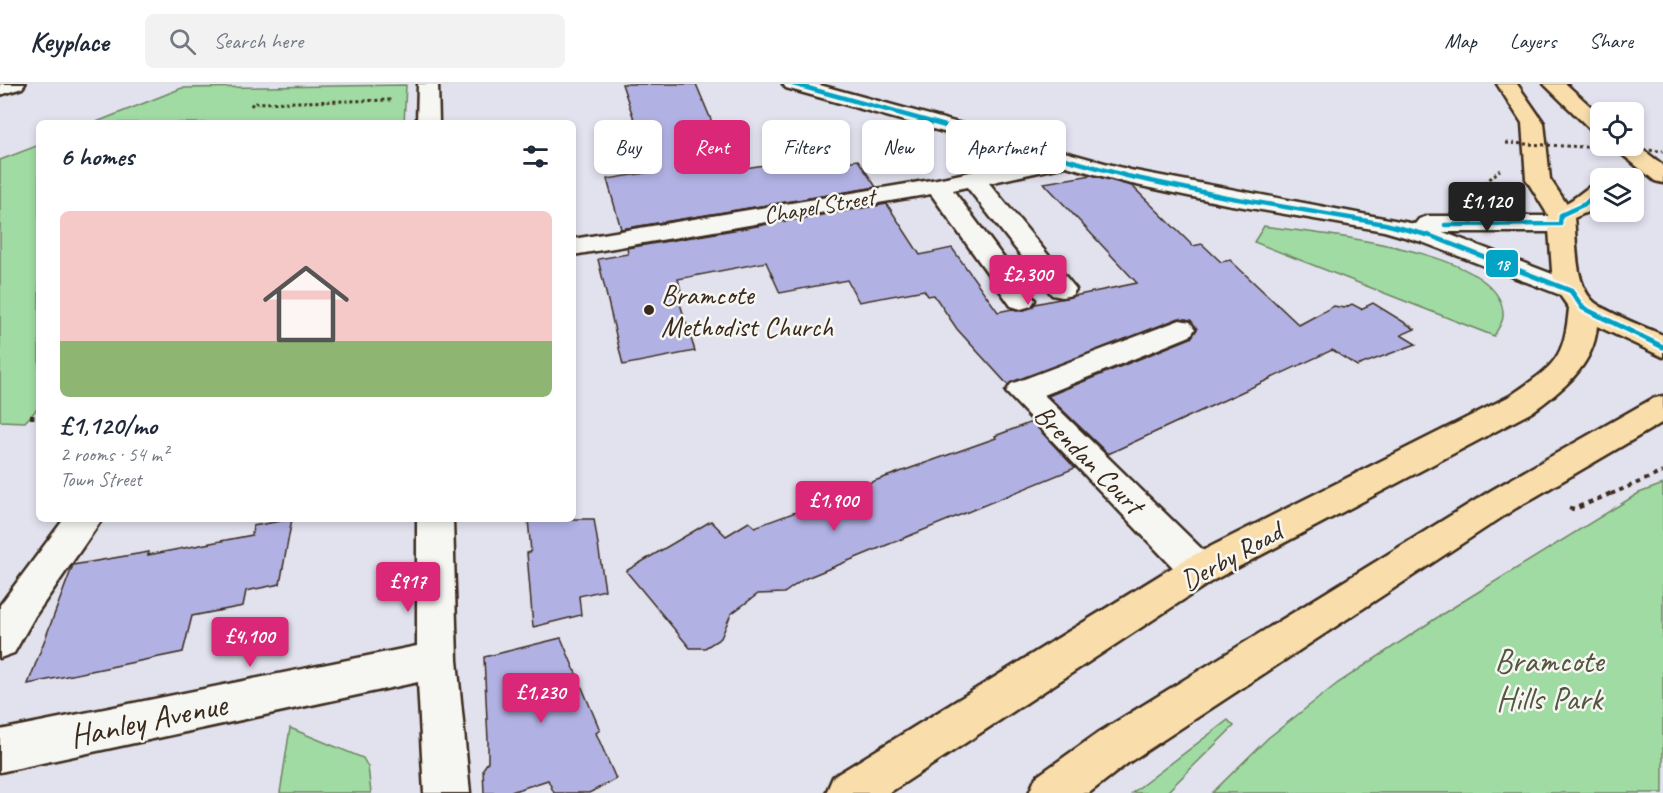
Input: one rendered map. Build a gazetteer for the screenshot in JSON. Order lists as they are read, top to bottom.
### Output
{
  "streets": {
    "highway": ["Derby Road"],
    "street": ["Chapel Street", "Brendan Court", "Hanley Avenue"]
  },
  "crossings": [
    ["Brendan Court", "Derby Road"]
  ],
  "parks": ["Bramcote Hills Park"],
  "places": ["Bramcote Methodist Church"],
  "lines": ["transit line 18"],
  "page": {
    "header": "Keyplace",
    "search": "Search here",
    "nav": ["Map", "Layers", "Share"],
    "chip": [
      "Buy",
      "Rent",
      "Filters",
      "New",
      "Apartment"
    ],
    "heading": "6 homes",
    "price": [
      "£1,120",
      "£2,300",
      "£1,900",
      "£917",
      "£4,100",
      "£1,230"
    ],
    "list": [
      {
        "name": "£1,120/mo",
        "note": "2 rooms · 54 m² · Town Street"
      }
    ]
  }
}
